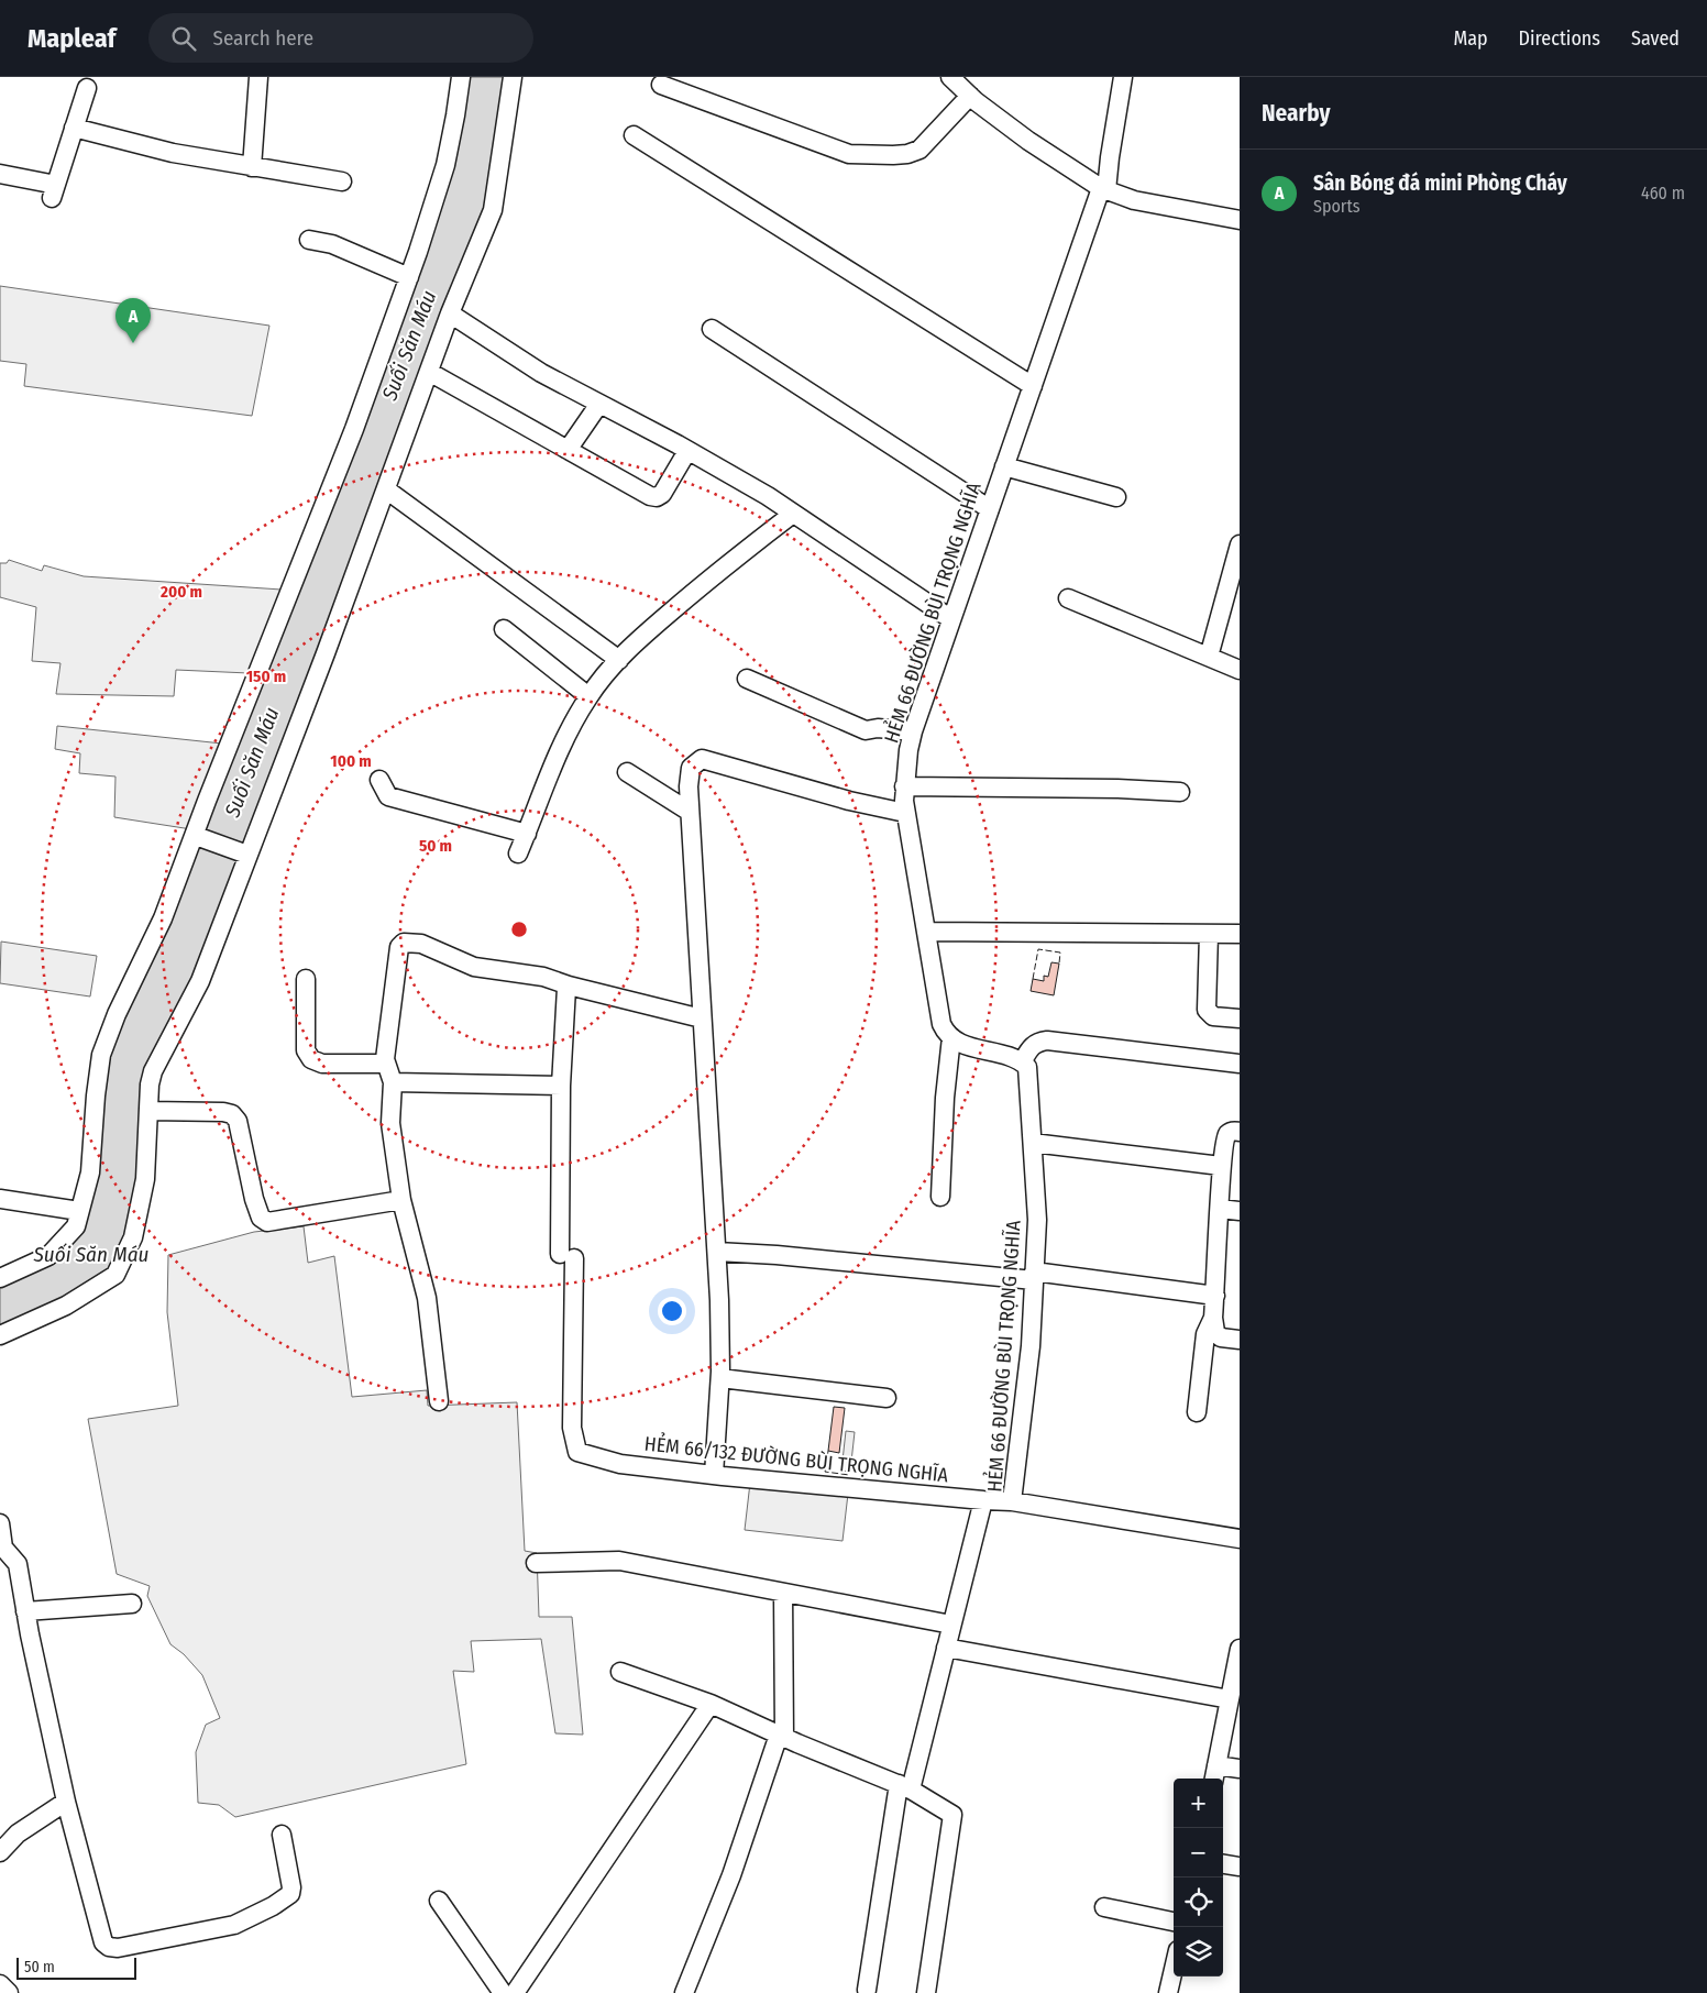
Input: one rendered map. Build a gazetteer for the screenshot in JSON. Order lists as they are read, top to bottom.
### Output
{
  "streets": {
    "street": ["HẺM 66 ĐƯỜNG BÙI TRỌNG NGHĨA", "HẺM 66/132 ĐƯỜNG BÙI TRỌNG NGHĨA"]
  },
  "crossings": [
    ["HẺM 66 ĐƯỜNG BÙI TRỌNG NGHĨA", "HẺM 66/132 ĐƯỜNG BÙI TRỌNG NGHĨA"]
  ],
  "water": ["Suối Săn Máu"],
  "scale_bar": "50 m",
  "page": {
    "header": "Mapleaf",
    "search": "Search here",
    "nav": ["Map", "Directions", "Saved"],
    "heading": "Nearby",
    "list": [
      {
        "mark": "A",
        "name": "Sân Bóng đá mini Phòng Cháy",
        "note": "Sports",
        "value": "460 m"
      }
    ],
    "pins": "A",
    "map_buttons": ["+", "−"],
    "scale": "50 m"
  },
  "rings": [
    "200 m",
    "150 m",
    "100 m",
    "50 m"
  ]
}
